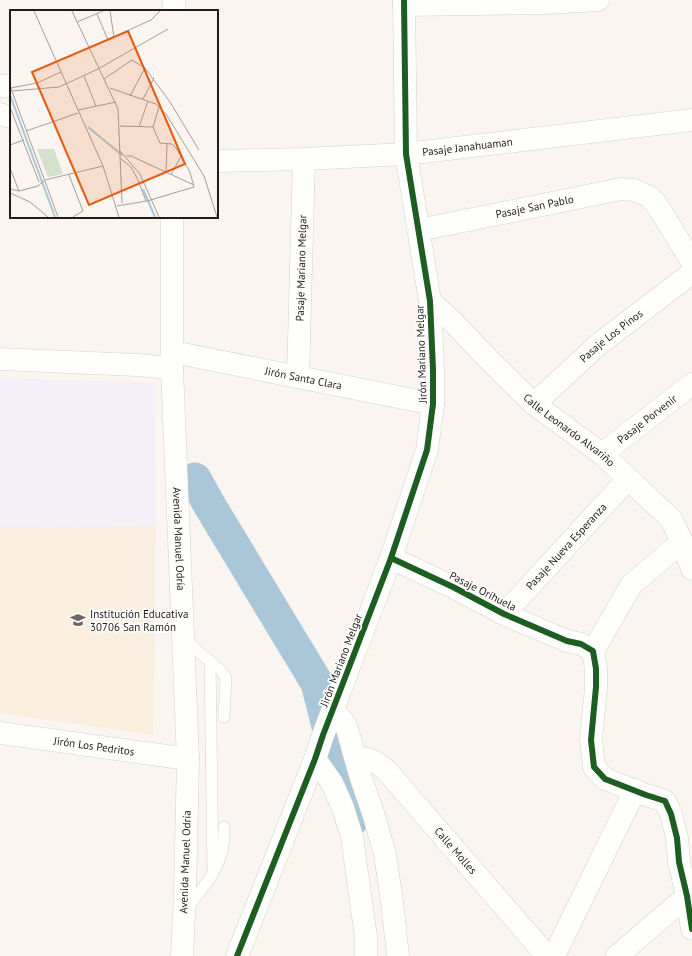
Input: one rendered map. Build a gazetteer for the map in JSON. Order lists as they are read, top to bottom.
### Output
{
  "streets": {
    "main road": [
      "Pasaje Janahuaman",
      "Pasaje San Pablo",
      "Pasaje Mariano Melgar",
      "Pasaje Los Pinos",
      "Jirón Mariano Melgar",
      "Jirón Santa Clara",
      "Pasaje Porvenir",
      "Calle Leonardo Alvariño",
      "Avenida Manuel Odría",
      "Pasaje Nueva Esperanza",
      "Pasaje Orihuela",
      "Jirón Los Pedritos",
      "Calle Molles"
    ]
  },
  "crossings": [
    ["Pasaje Janahuaman", "Pasaje Mariano Melgar"],
    ["Pasaje Janahuaman", "Jirón Mariano Melgar"],
    ["Pasaje San Pablo", "Jirón Mariano Melgar"],
    ["Pasaje Mariano Melgar", "Jirón Santa Clara"],
    ["Pasaje Los Pinos", "Calle Leonardo Alvariño"],
    ["Jirón Mariano Melgar", "Jirón Santa Clara"],
    ["Jirón Mariano Melgar", "Calle Leonardo Alvariño"],
    ["Jirón Mariano Melgar", "Pasaje Orihuela"],
    ["Jirón Santa Clara", "Avenida Manuel Odría"],
    ["Pasaje Porvenir", "Calle Leonardo Alvariño"],
    ["Calle Leonardo Alvariño", "Pasaje Nueva Esperanza"],
    ["Avenida Manuel Odría", "Jirón Los Pedritos"],
    ["Pasaje Nueva Esperanza", "Pasaje Orihuela"]
  ],
  "places": {
    "school or university": ["Institución Educativa 30706 San Ramón"]
  }
}
